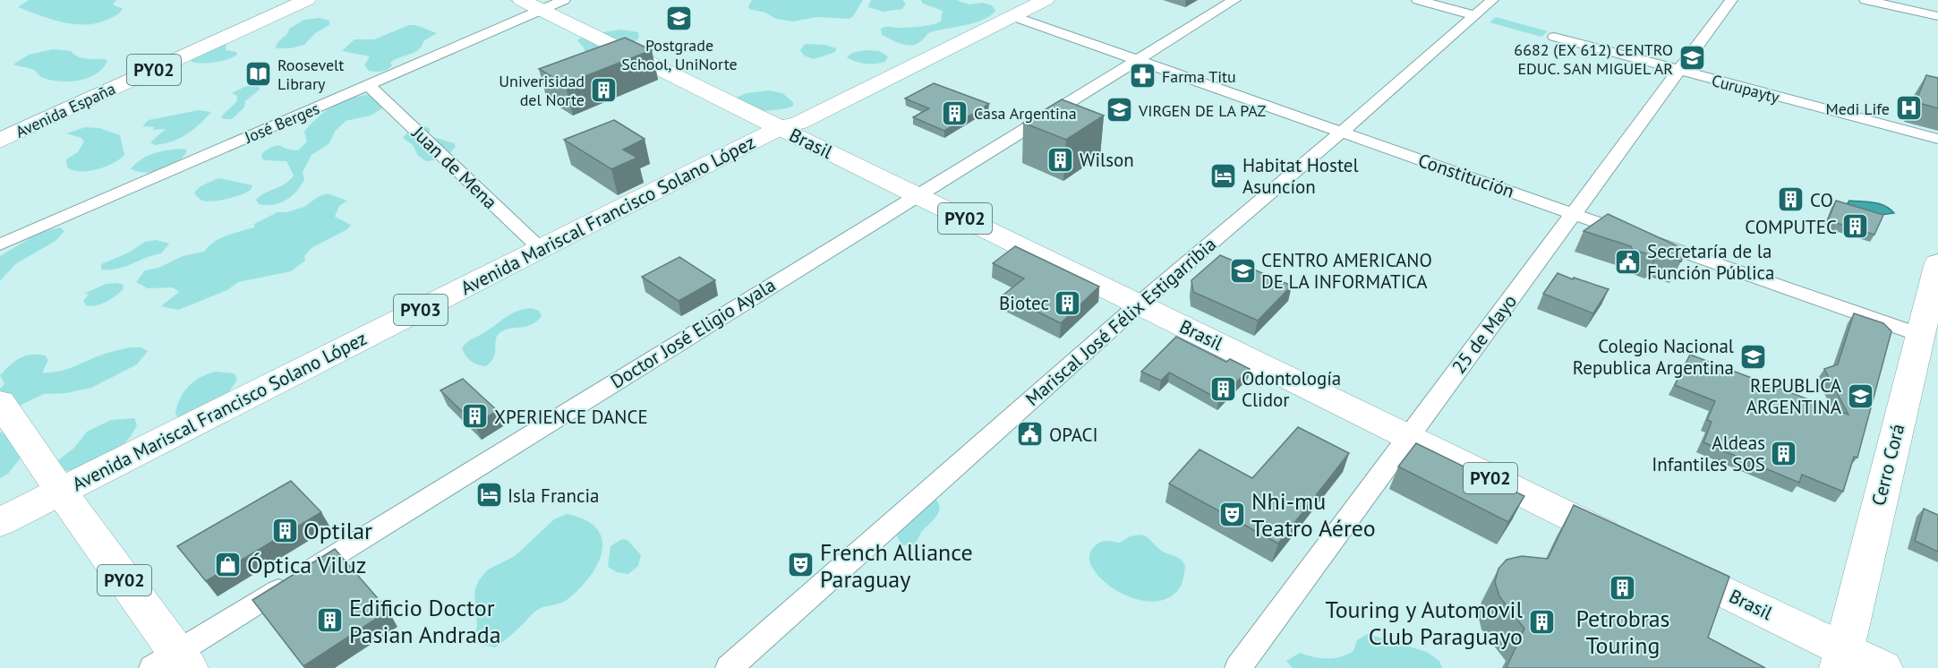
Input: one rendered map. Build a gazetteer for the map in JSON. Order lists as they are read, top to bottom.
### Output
{
  "streets": {
    "main road": [
      "PY02",
      "Avenida España",
      "Brasil",
      "Avenida Mariscal Francisco Solano López",
      "PY03",
      "Cerro Corá"
    ],
    "street": [
      "Curupayty",
      "José Berges",
      "Juan de Mena",
      "Constitución",
      "Mariscal José Félix Estigarribia",
      "Doctor José Eligio Ayala",
      "25 de Mayo"
    ]
  },
  "crossings": [
    ["PY02", "Avenida Mariscal Francisco Solano López"],
    ["PY02", "Doctor José Eligio Ayala"],
    ["Curupayty", "25 de Mayo"],
    ["José Berges", "Brasil"],
    ["José Berges", "Juan de Mena"],
    ["Brasil", "Avenida Mariscal Francisco Solano López"],
    ["Brasil", "Mariscal José Félix Estigarribia"],
    ["Brasil", "Doctor José Eligio Ayala"],
    ["Brasil", "25 de Mayo"],
    ["Brasil", "Cerro Corá"],
    ["Juan de Mena", "Avenida Mariscal Francisco Solano López"],
    ["Constitución", "Avenida Mariscal Francisco Solano López"],
    ["Constitución", "Mariscal José Félix Estigarribia"],
    ["Constitución", "Doctor José Eligio Ayala"],
    ["Constitución", "25 de Mayo"],
    ["Constitución", "Cerro Corá"]
  ],
  "places": {
    "school or university": [
      "Postgrade School, UniNorte",
      "6682 (EX 612) CENTRO EDUC. SAN MIGUEL AR",
      "VIRGEN DE LA PAZ",
      "CENTRO AMERICANO DE LA INFORMATICA",
      "Colegio Nacional Republica Argentina",
      "REPUBLICA ARGENTINA"
    ],
    "library": ["Roosevelt Library"],
    "pharmacy": ["Farma Titu"],
    "building": [
      "Univerisidad del Norte",
      "Casa Argentina",
      "Wilson",
      "CO",
      "COMPUTEC",
      "Biotec",
      "Odontología Clidor",
      "XPERIENCE DANCE",
      "Aldeas Infantiles SOS",
      "Optilar",
      "Petrobras Touring",
      "Edificio Doctor Pasian Andrada",
      "Touring y Automovil Club Paraguayo"
    ],
    "hospital": ["Medi Life"],
    "hotel": ["Habitat Hostel Asuncíon", "Isla Francia"],
    "public building": ["Secretaría de la Función Pública", "OPACI"],
    "theatre": ["Nhi-mu Teatro Aéreo", "French Alliance Paraguay"],
    "shop": ["Óptica Viluz"]
  }
}
